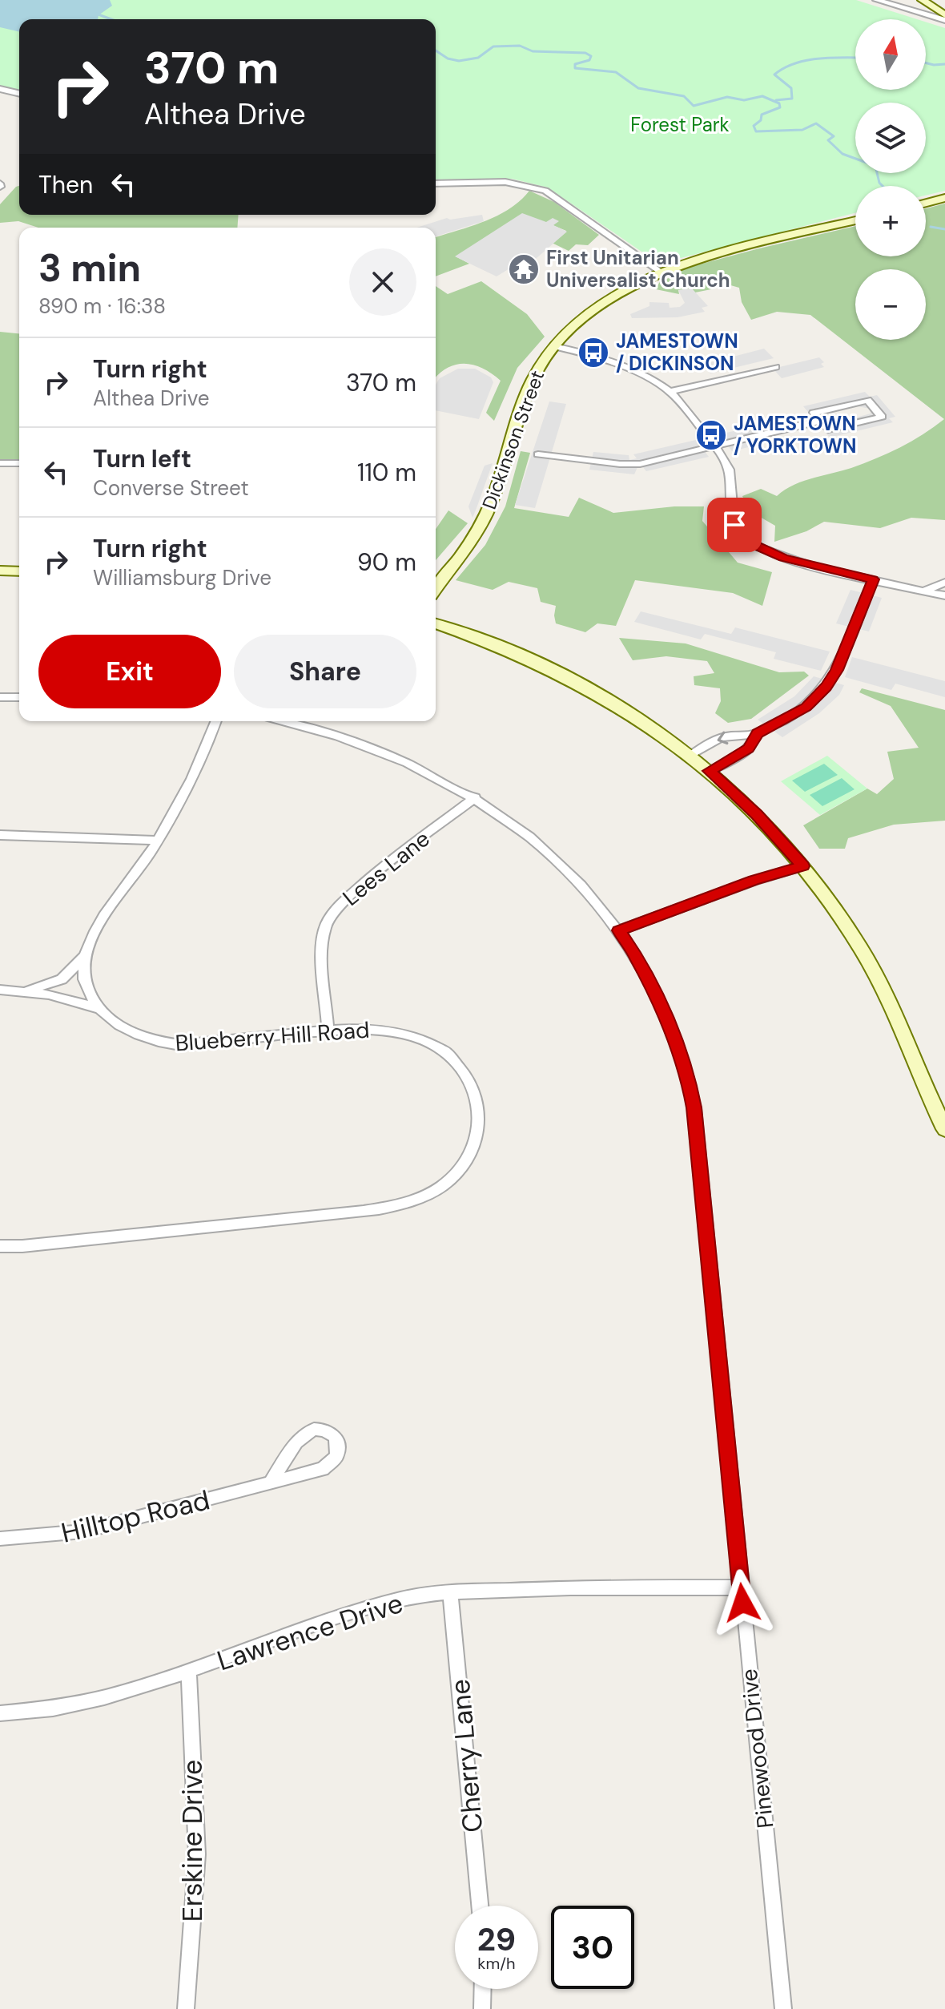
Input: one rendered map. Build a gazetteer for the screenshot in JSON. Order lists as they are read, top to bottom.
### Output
{
  "streets": {
    "main road": ["Dickinson Street"],
    "street": [
      "Lees Lane",
      "Blueberry Hill Road",
      "Hilltop Road",
      "Lawrence Drive",
      "Pinewood Drive",
      "Cherry Lane",
      "Erskine Drive"
    ]
  },
  "crossings": [
    ["Lees Lane", "Blueberry Hill Road"],
    ["Lees Lane", "Pinewood Drive"],
    ["Lawrence Drive", "Pinewood Drive"],
    ["Lawrence Drive", "Cherry Lane"],
    ["Lawrence Drive", "Erskine Drive"]
  ],
  "parks": ["Forest Park"],
  "places": {
    "temple": ["First Unitarian Universalist Church"],
    "bus stop": ["JAMESTOWN / DICKINSON", "JAMESTOWN / YORKTOWN"]
  },
  "north": "top",
  "page": {
    "map_buttons": ["+", "−"],
    "turn": ["370 m", "Althea Drive"],
    "then": "Then",
    "heading": ["3 min", "890 m · 16:38"],
    "list": [
      {
        "name": "Turn right",
        "note": "Althea Drive",
        "value": "370 m"
      },
      {
        "name": "Turn left",
        "note": "Converse Street",
        "value": "110 m"
      },
      {
        "name": "Turn right",
        "note": "Williamsburg Drive",
        "value": "90 m"
      }
    ],
    "buttons": ["Exit", "Share"],
    "speed": "29 km/h",
    "limit": "30"
  }
}
